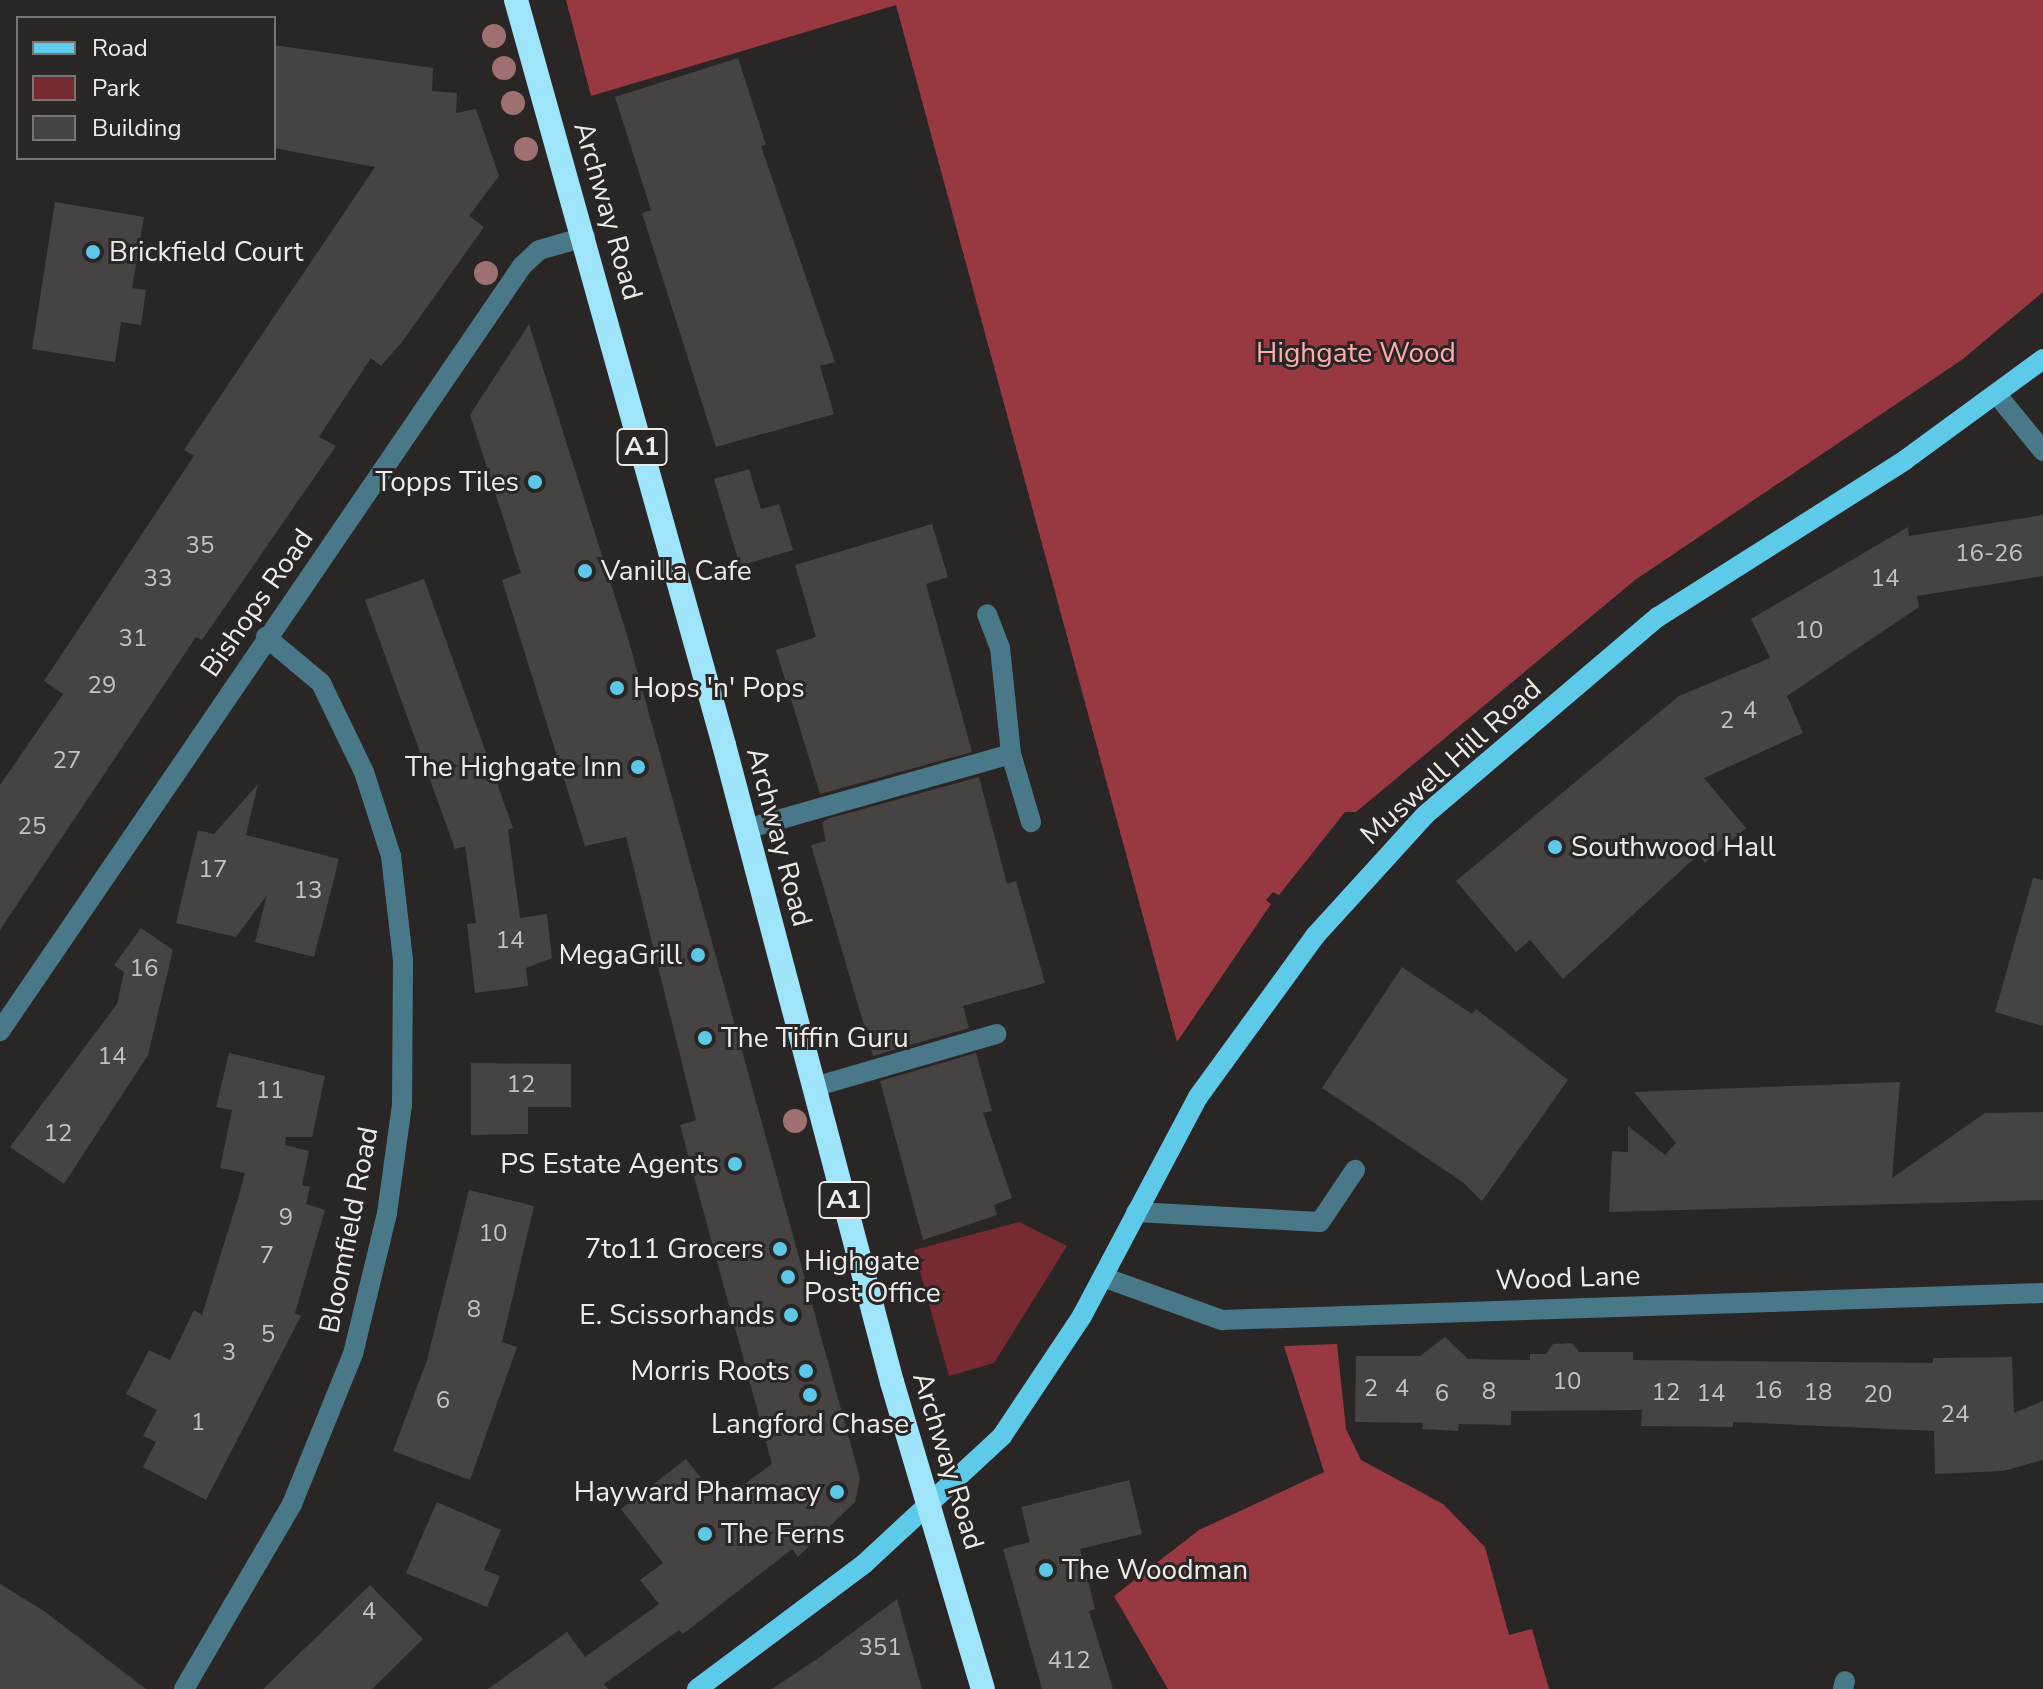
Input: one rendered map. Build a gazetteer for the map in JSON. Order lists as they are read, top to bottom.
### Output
{
  "streets": {
    "highway": ["Archway Road", "A1"],
    "main road": ["Muswell Hill Road"],
    "street": ["Bishops Road", "Bloomfield Road", "Wood Lane"]
  },
  "crossings": [
    ["Archway Road", "Bishops Road"],
    ["Archway Road", "Muswell Hill Road"],
    ["Bishops Road", "Bloomfield Road"],
    ["Muswell Hill Road", "Wood Lane"]
  ],
  "parks": ["Highgate Wood"],
  "places": [
    "Brickfield Court",
    "Topps Tiles",
    "Vanilla Cafe",
    "Hops 'n' Pops",
    "The Highgate Inn",
    "Southwood Hall",
    "MegaGrill",
    "The Tiffin Guru",
    "PS Estate Agents",
    "7to11 Grocers",
    "Highgate Post Office",
    "E. Scissorhands",
    "Morris Roots",
    "Langford Chase",
    "Hayward Pharmacy",
    "The Ferns",
    "The Woodman"
  ],
  "house_numbers": [
    "35",
    "16-26",
    "33",
    "14",
    "10",
    "31",
    "29",
    "4",
    "2",
    "27",
    "25",
    "17",
    "13",
    "14",
    "16",
    "14",
    "12",
    "11",
    "12",
    "9",
    "10",
    "7",
    "8",
    "5",
    "3",
    "10",
    "2",
    "4",
    "16",
    "8",
    "12",
    "18",
    "6",
    "14",
    "20",
    "6",
    "24",
    "1",
    "4",
    "351",
    "412"
  ],
  "legend": ["Road", "Park", "Building"]
}
